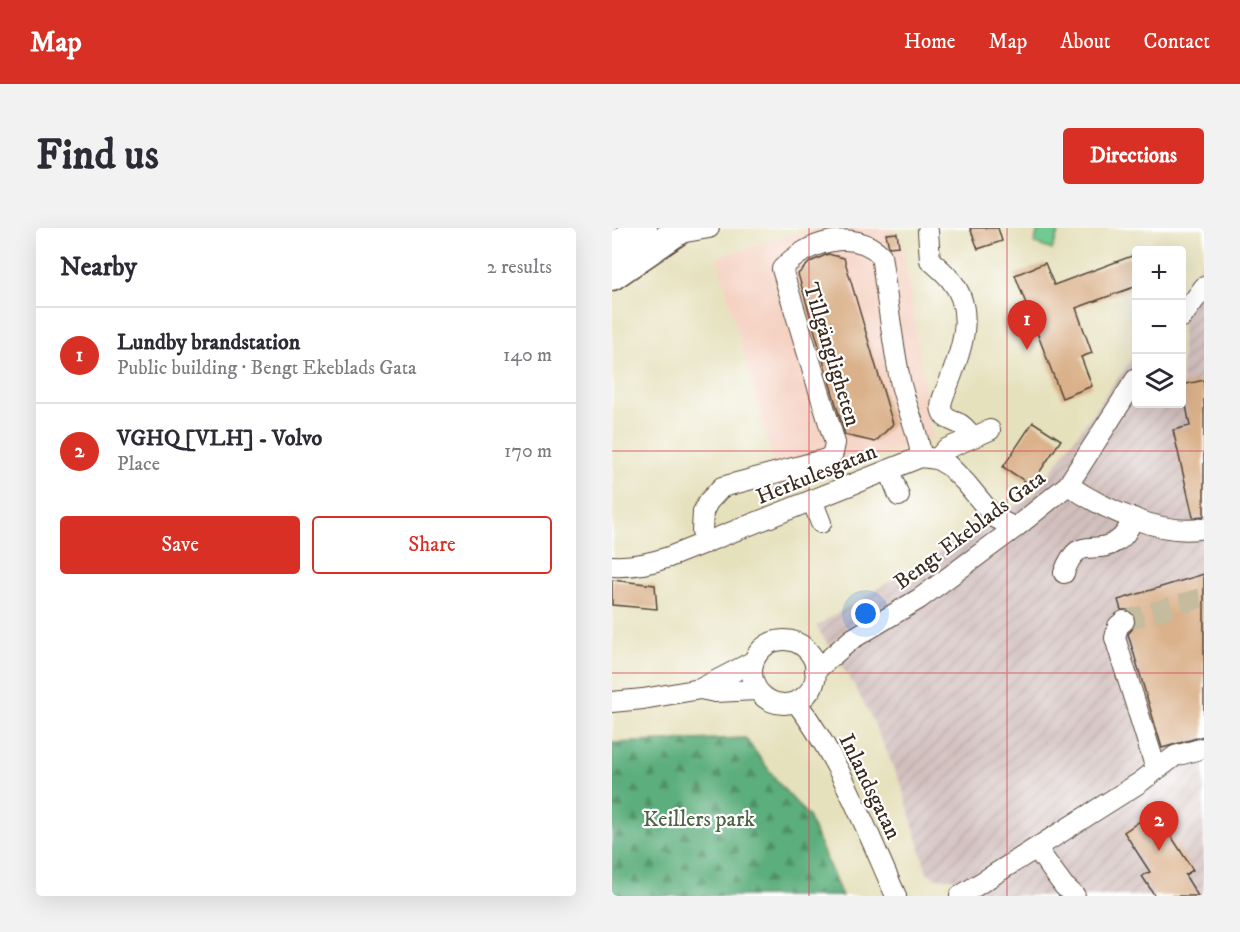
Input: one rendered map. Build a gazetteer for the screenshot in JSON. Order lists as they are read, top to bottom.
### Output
{
  "streets": {
    "street": [
      "Tillgängligheten",
      "Herkulesgatan",
      "Bengt Ekeblads Gata",
      "Inlandsgatan"
    ]
  },
  "crossings": [
    ["Tillgängligheten", "Herkulesgatan"],
    ["Bengt Ekeblads Gata", "Inlandsgatan"]
  ],
  "parks": ["Keillers park"],
  "page": {
    "header": "Map",
    "nav": [
      "Home",
      "Map",
      "About",
      "Contact"
    ],
    "buttons": [
      "Directions",
      ["Save", "Share"]
    ],
    "title": "Find us",
    "heading": ["Nearby", "2 results"],
    "map_buttons": ["+", "−"],
    "pins": ["1", "2"],
    "list": [
      {
        "mark": "1",
        "name": "Lundby brandstation",
        "note": "Public building · Bengt Ekeblads Gata",
        "value": "140 m"
      },
      {
        "mark": "2",
        "name": "VGHQ [VLH] - Volvo",
        "note": "Place",
        "value": "170 m"
      }
    ]
  }
}
